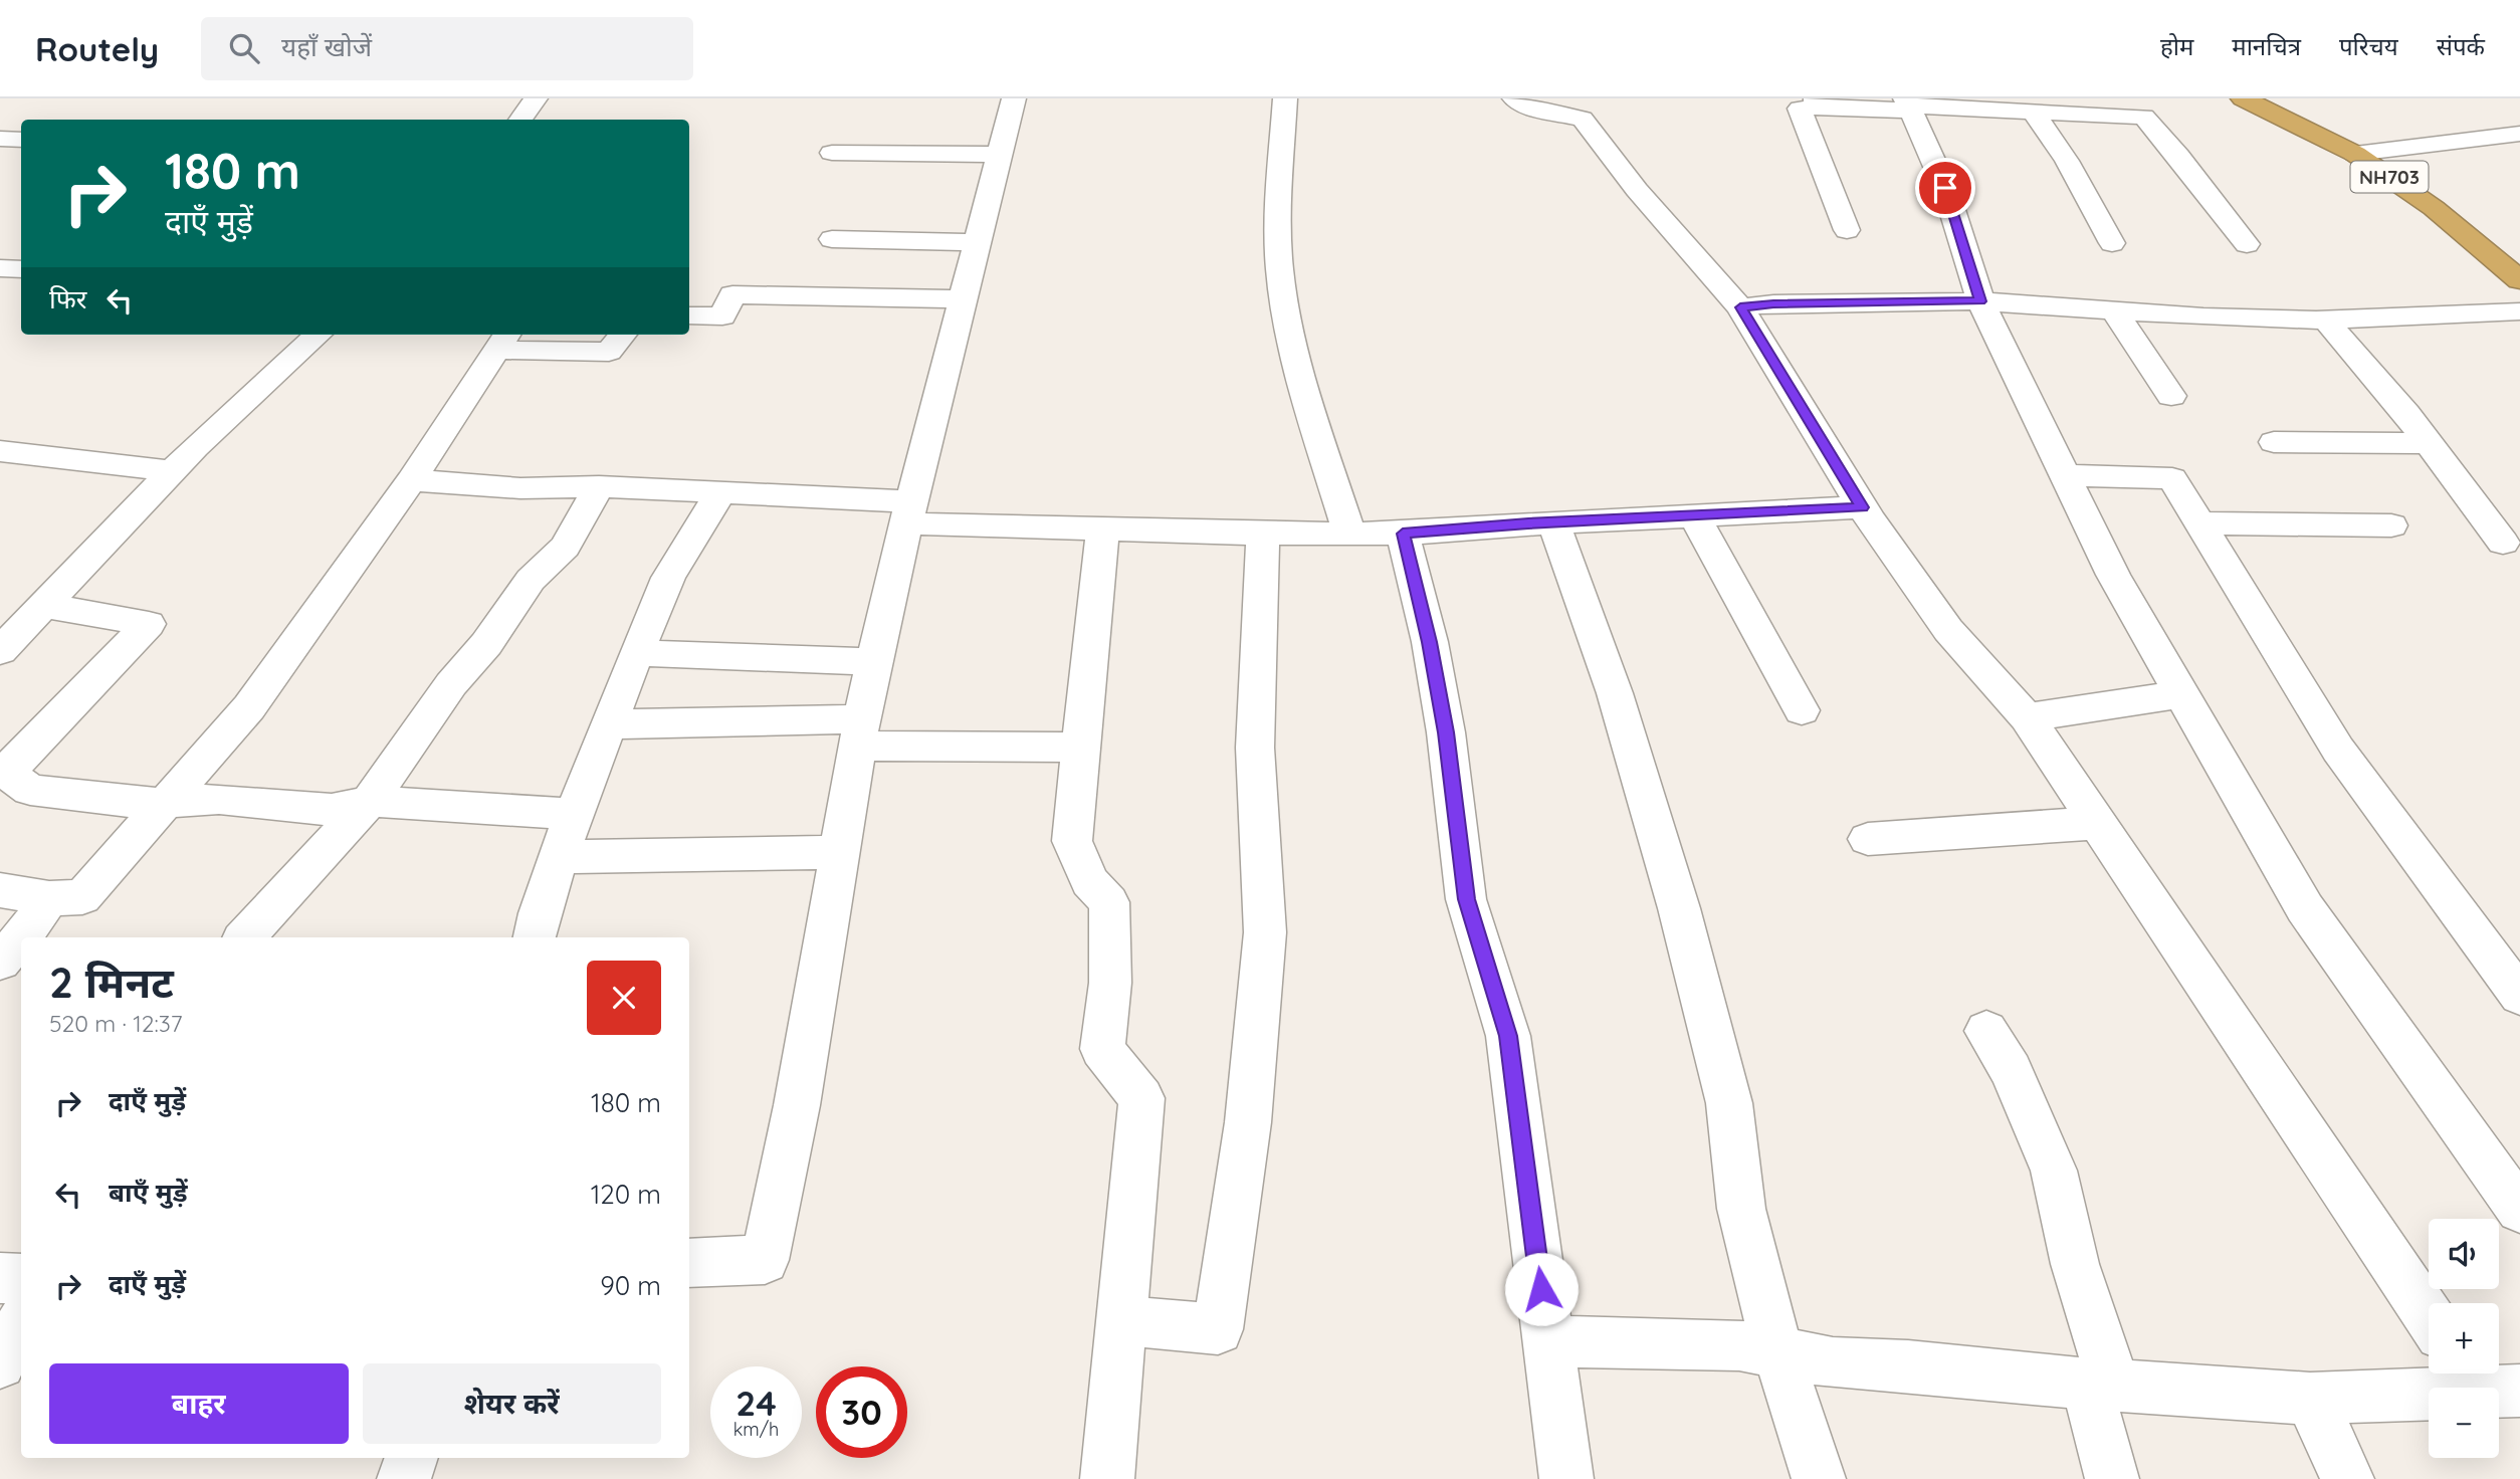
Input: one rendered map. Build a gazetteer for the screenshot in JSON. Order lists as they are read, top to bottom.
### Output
{
  "streets": {
    "highway": ["NH703"]
  },
  "page": {
    "header": "Routely",
    "search": "यहाँ खोजें",
    "nav": [
      "होम",
      "मानचित्र",
      "परिचय",
      "संपर्क"
    ],
    "turn": ["180 m", "दाएँ मुड़ें"],
    "then": "फिर",
    "heading": ["2 मिनट", "520 m · 12:37"],
    "list": [
      {
        "name": "दाएँ मुड़ें",
        "value": "180 m"
      },
      {
        "name": "बाएँ मुड़ें",
        "value": "120 m"
      },
      {
        "name": "दाएँ मुड़ें",
        "value": "90 m"
      }
    ],
    "map_buttons": ["+", "−"],
    "buttons": ["बाहर", "शेयर करें"],
    "speed": "24 km/h",
    "limit": "30"
  }
}
